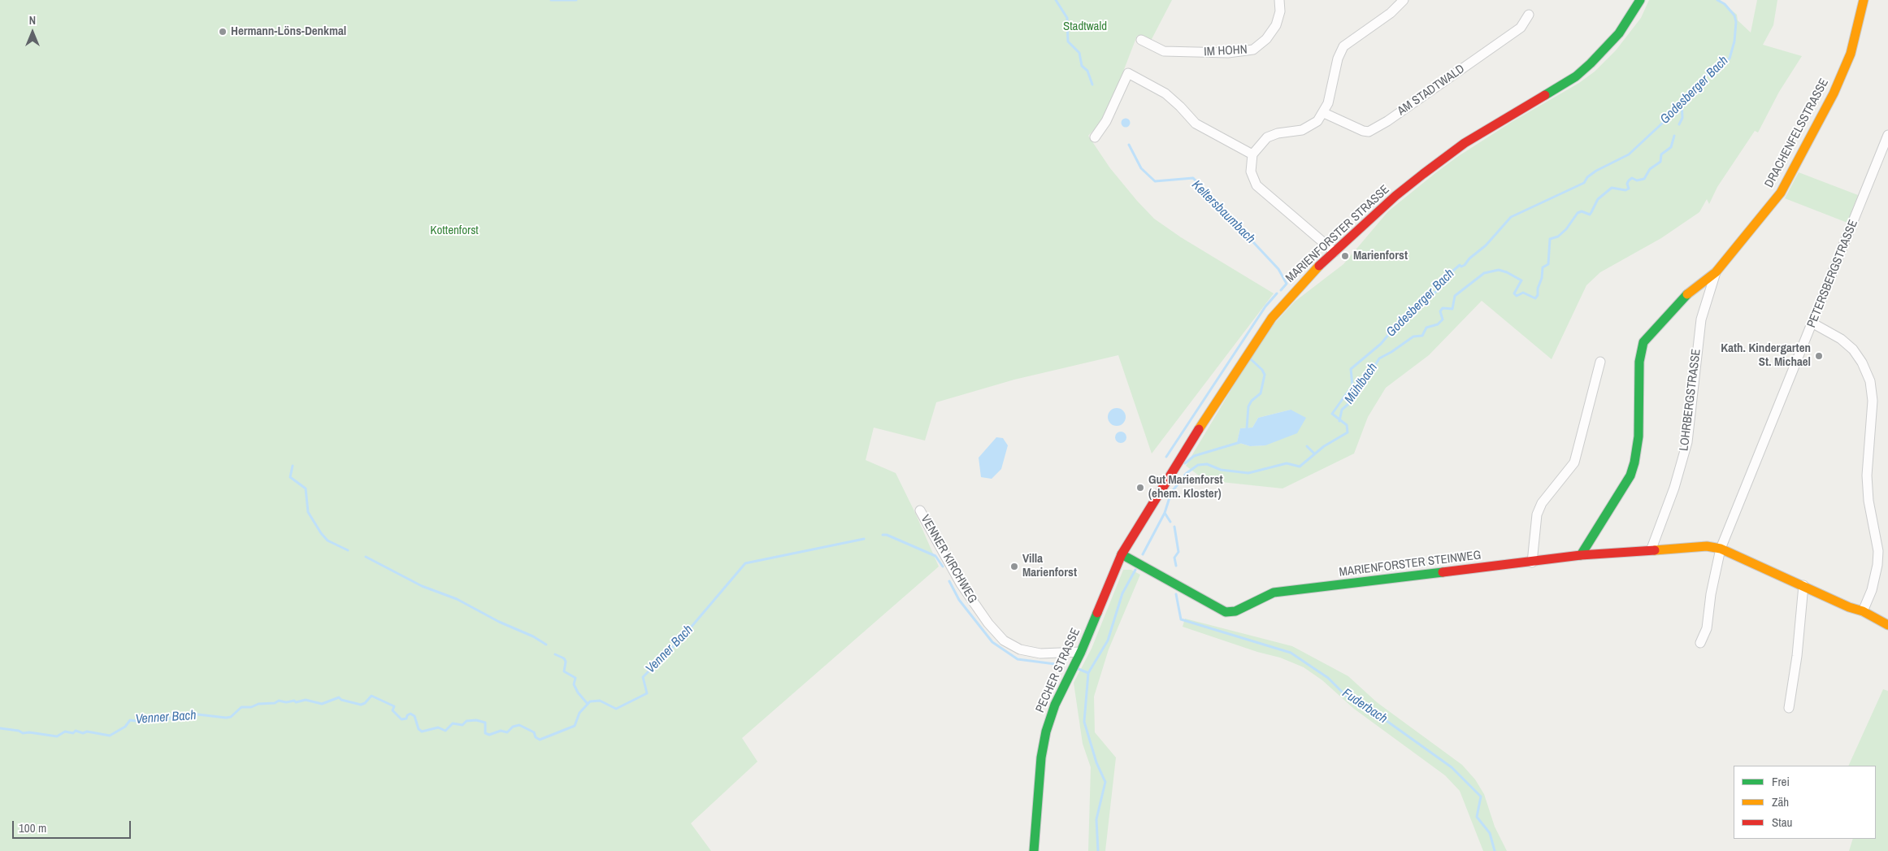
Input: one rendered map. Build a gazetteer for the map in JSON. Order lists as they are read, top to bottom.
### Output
{
  "streets": {
    "street": [
      "IM HOHN",
      "AM STADTWALD",
      "DRACHENFELSSTRASSE",
      "MARIENFORSTER STRASSE",
      "PETERSBERGSTRASSE",
      "LOHRBERGSTRASSE",
      "VENNER KIRCHWEG",
      "MARIENFORSTER STEINWEG",
      "PECHER STRASSE"
    ]
  },
  "crossings": [
    ["DRACHENFELSSTRASSE", "LOHRBERGSTRASSE"],
    ["DRACHENFELSSTRASSE", "MARIENFORSTER STEINWEG"],
    ["MARIENFORSTER STRASSE", "MARIENFORSTER STEINWEG"],
    ["MARIENFORSTER STRASSE", "PECHER STRASSE"],
    ["PETERSBERGSTRASSE", "MARIENFORSTER STEINWEG"],
    ["LOHRBERGSTRASSE", "MARIENFORSTER STEINWEG"],
    ["VENNER KIRCHWEG", "PECHER STRASSE"],
    ["MARIENFORSTER STEINWEG", "PECHER STRASSE"]
  ],
  "water": [
    "Godesberger Bach",
    "Keltersbaumbach",
    "Mühlbach",
    "Venner Bach",
    "Fuderbach"
  ],
  "parks": ["Stadtwald", "Kottenforst"],
  "places": [
    "Hermann-Löns-Denkmal",
    "Marienforst",
    "Kath. Kindergarten St. Michael",
    "Gut Marienforst (ehem. Kloster)",
    "Villa Marienforst"
  ],
  "legend": ["Frei", "Zäh", "Stau"],
  "scale_bar": "100 m",
  "north": "top"
}
